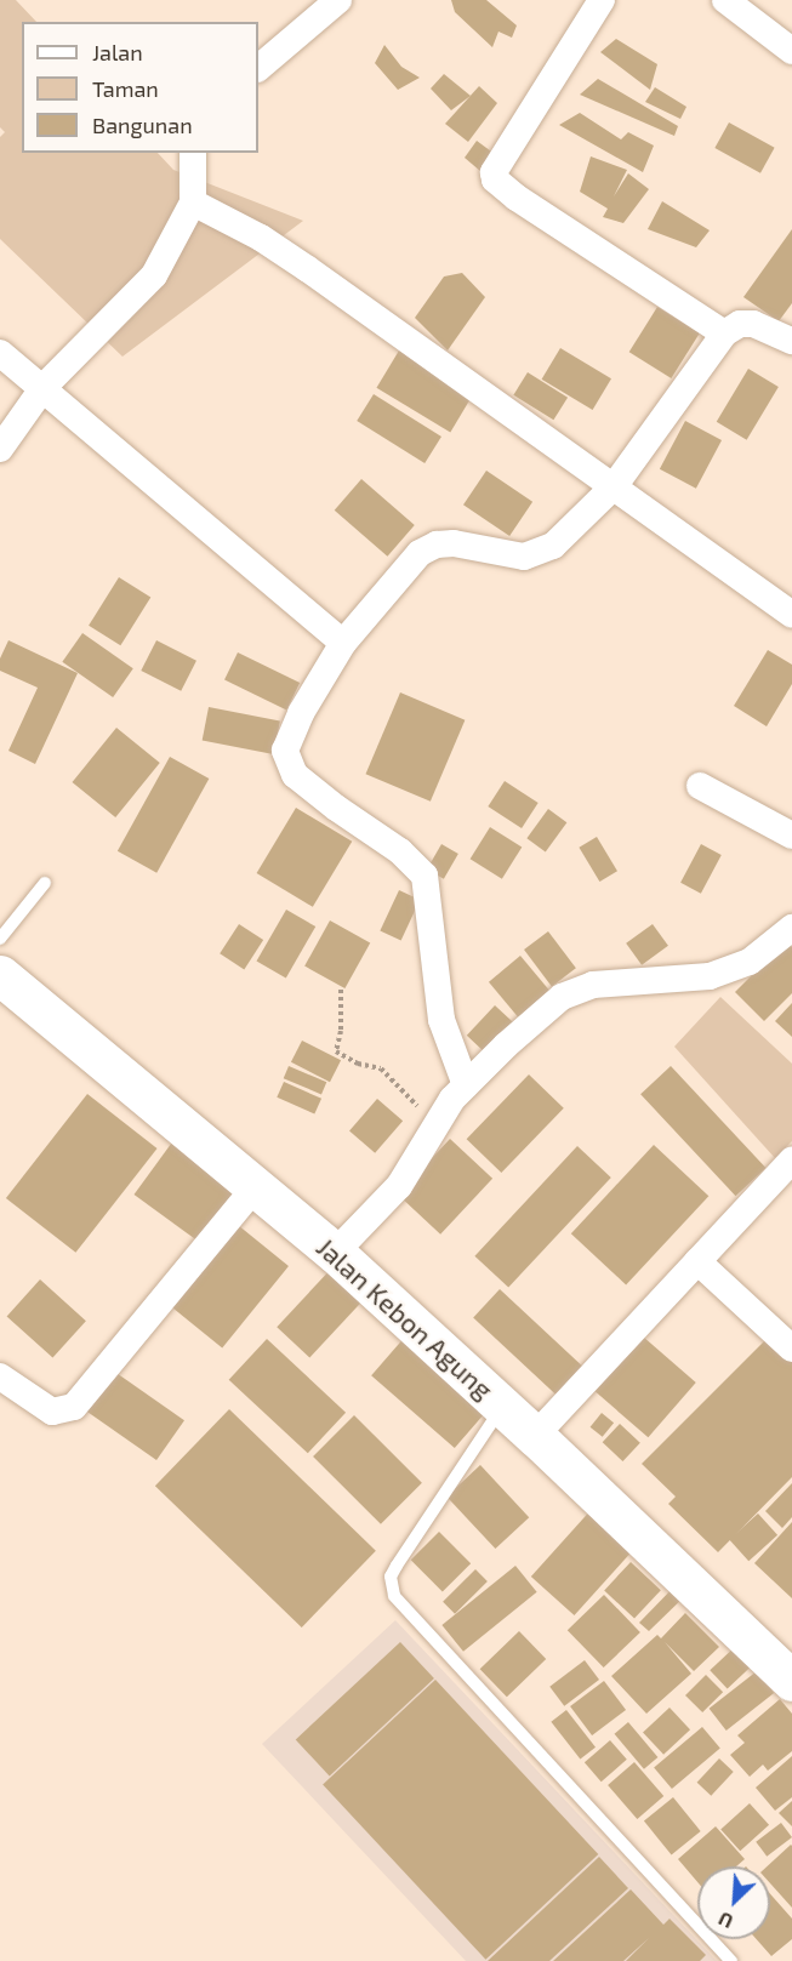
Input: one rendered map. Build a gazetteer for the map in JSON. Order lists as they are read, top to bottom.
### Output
{
  "streets": {
    "main road": ["Jalan Kebon Agung"]
  },
  "legend": ["Jalan", "Taman", "Bangunan"],
  "north": "bottom left"
}
